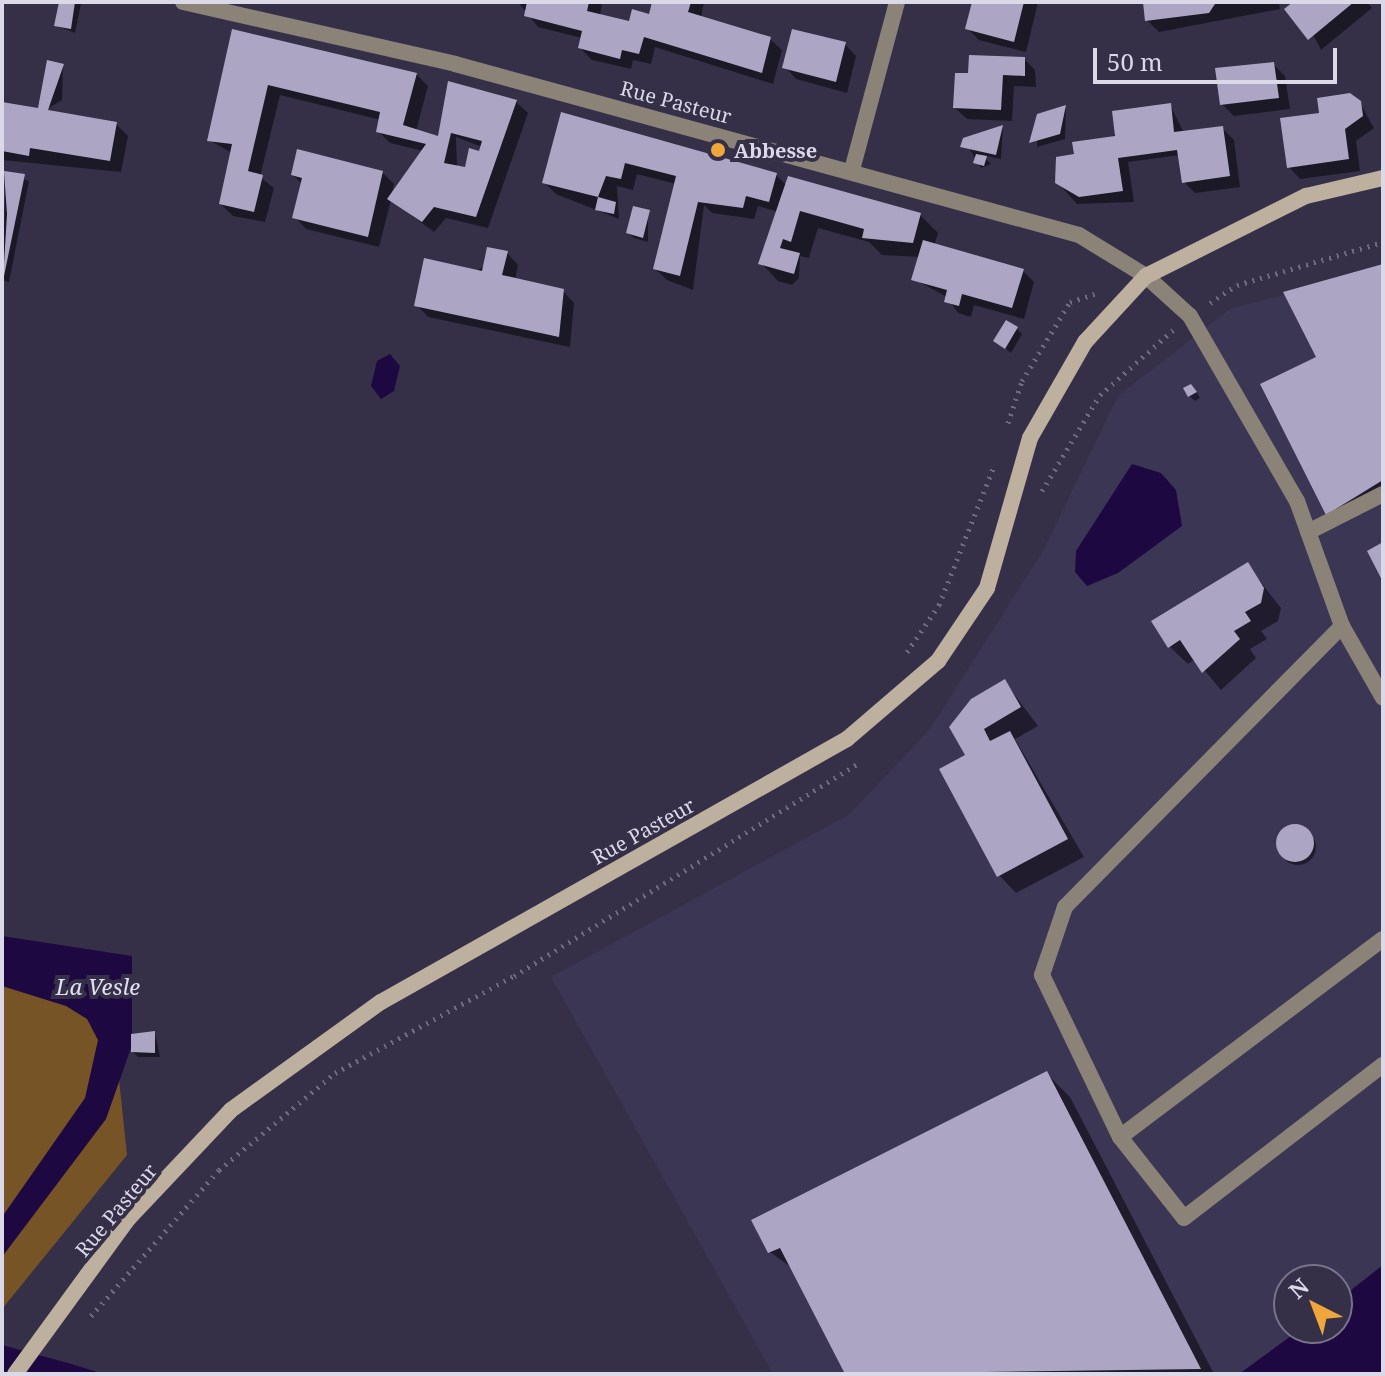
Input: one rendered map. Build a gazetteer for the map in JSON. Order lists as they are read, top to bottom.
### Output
{
  "streets": {
    "street": ["Rue Pasteur"]
  },
  "water": ["La Vesle"],
  "places": ["Abbesse"],
  "scale_bar": "50 m",
  "north": "top left"
}
